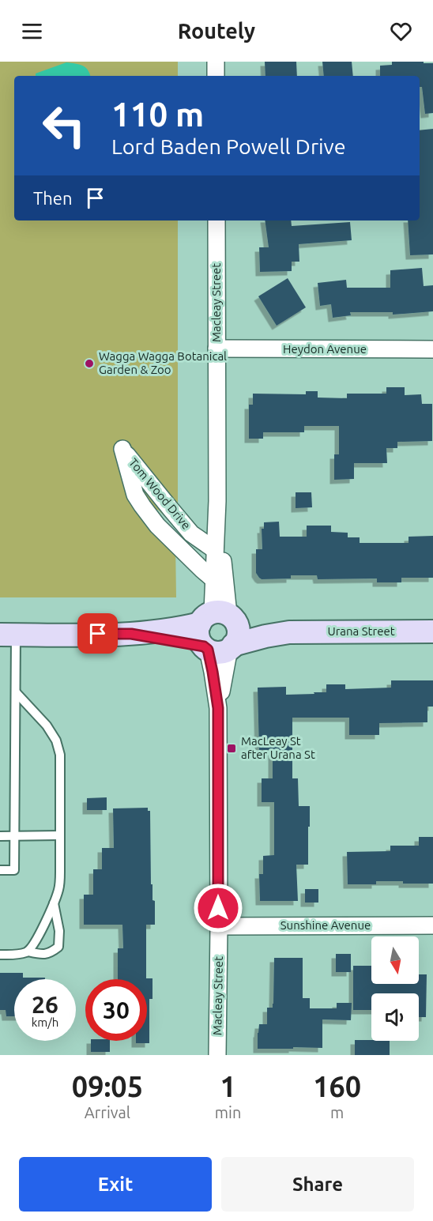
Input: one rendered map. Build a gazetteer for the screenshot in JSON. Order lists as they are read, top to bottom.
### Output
{
  "streets": {
    "street": [
      "Macleay Street",
      "Heydon Avenue",
      "Tom Wood Drive",
      "Urana Street",
      "Sunshine Avenue"
    ]
  },
  "crossings": [
    ["Macleay Street", "Heydon Avenue"],
    ["Macleay Street", "Tom Wood Drive"],
    ["Macleay Street", "Urana Street"],
    ["Macleay Street", "Sunshine Avenue"]
  ],
  "places": {
    "other": ["Wagga Wagga Botanical Garden & Zoo"],
    "transit": ["MacLeay St after Urana St"]
  },
  "north": "bottom",
  "page": {
    "header": "Routely",
    "turn": ["110 m", "Lord Baden Powell Drive"],
    "then": "Then",
    "speed": "26 km/h",
    "limit": "30",
    "eta": [
      "09:05",
      "Arrival",
      "1",
      "min",
      "160",
      "m"
    ],
    "buttons": ["Exit", "Share"]
  }
}
